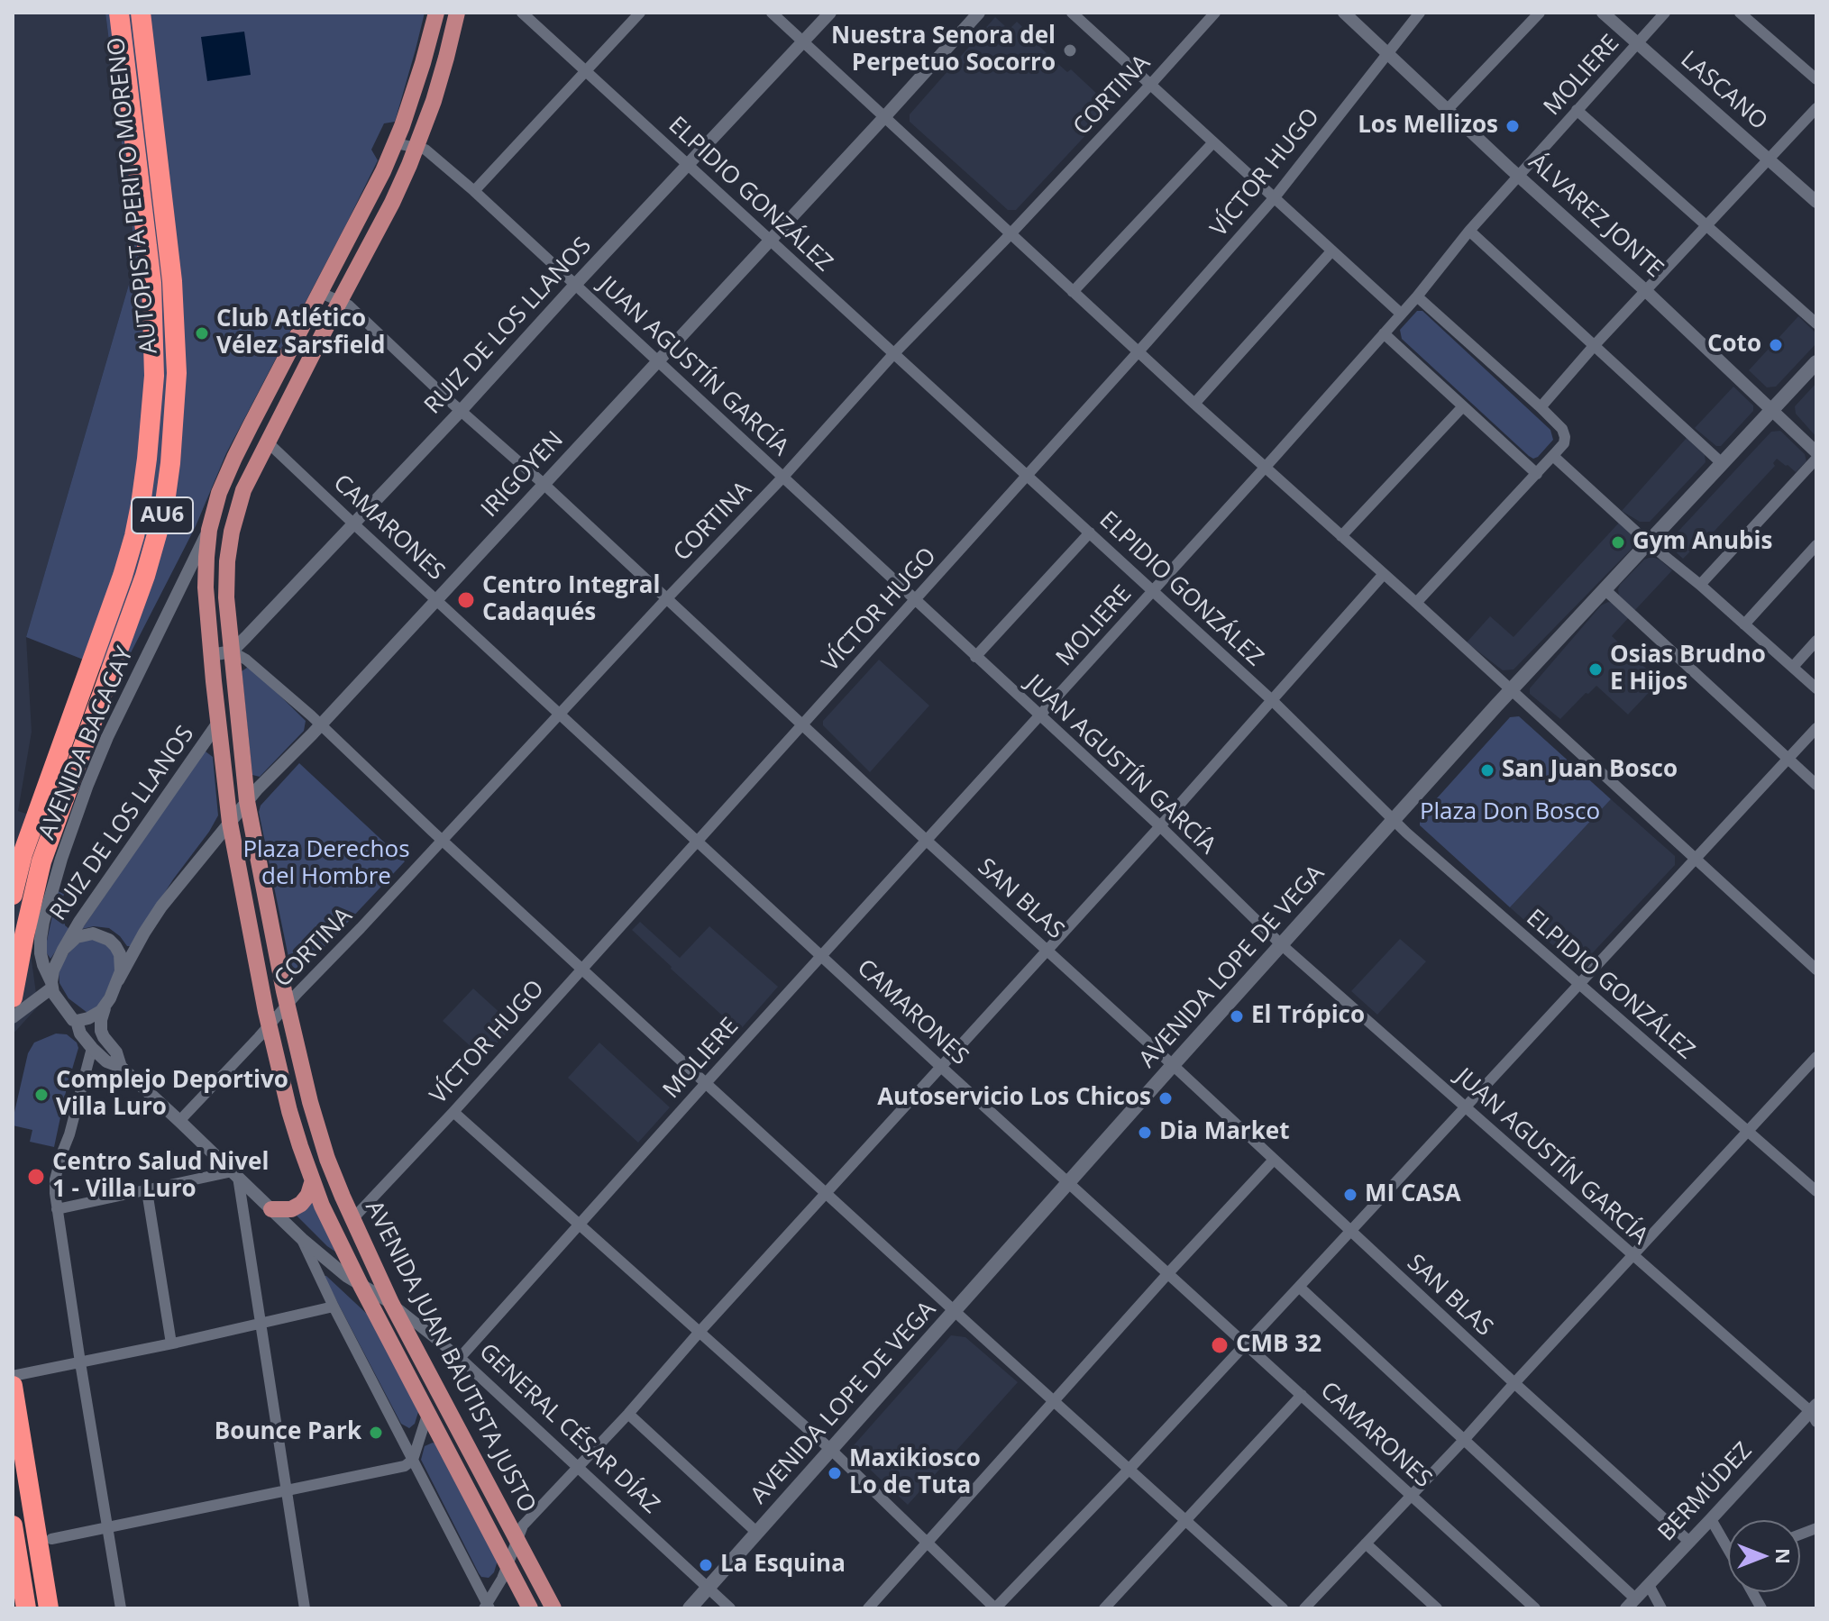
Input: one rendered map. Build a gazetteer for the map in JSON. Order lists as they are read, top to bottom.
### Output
{
  "streets": {
    "highway": ["AUTOPISTA PERITO MORENO", "AU6"],
    "main road": ["AVENIDA LOPE DE VEGA", "AVENIDA JUAN BAUTISTA JUSTO"],
    "street": [
      "MOLIERE",
      "LASCANO",
      "CORTINA",
      "VÍCTOR HUGO",
      "ELPIDIO GONZÁLEZ",
      "ÁLVAREZ JONTE",
      "RUIZ DE LOS LLANOS",
      "JUAN AGUSTÍN GARCÍA",
      "IRIGOYEN",
      "CAMARONES",
      "AVENIDA BACACAY",
      "SAN BLAS",
      "GENERAL CÉSAR DÍAZ",
      "BERMÚDEZ"
    ]
  },
  "crossings": [
    ["MOLIERE", "LASCANO"],
    ["MOLIERE", "ELPIDIO GONZÁLEZ"],
    ["MOLIERE", "ÁLVAREZ JONTE"],
    ["MOLIERE", "JUAN AGUSTÍN GARCÍA"],
    ["MOLIERE", "CAMARONES"],
    ["MOLIERE", "SAN BLAS"],
    ["MOLIERE", "GENERAL CÉSAR DÍAZ"],
    ["CORTINA", "ELPIDIO GONZÁLEZ"],
    ["CORTINA", "JUAN AGUSTÍN GARCÍA"],
    ["CORTINA", "CAMARONES"],
    ["CORTINA", "SAN BLAS"],
    ["CORTINA", "AVENIDA JUAN BAUTISTA JUSTO"],
    ["CORTINA", "GENERAL CÉSAR DÍAZ"],
    ["VÍCTOR HUGO", "ELPIDIO GONZÁLEZ"],
    ["VÍCTOR HUGO", "ÁLVAREZ JONTE"],
    ["VÍCTOR HUGO", "JUAN AGUSTÍN GARCÍA"],
    ["VÍCTOR HUGO", "CAMARONES"],
    ["VÍCTOR HUGO", "SAN BLAS"],
    ["VÍCTOR HUGO", "AVENIDA JUAN BAUTISTA JUSTO"],
    ["ELPIDIO GONZÁLEZ", "RUIZ DE LOS LLANOS"],
    ["ELPIDIO GONZÁLEZ", "IRIGOYEN"],
    ["ELPIDIO GONZÁLEZ", "AVENIDA LOPE DE VEGA"],
    ["ÁLVAREZ JONTE", "AVENIDA LOPE DE VEGA"],
    ["RUIZ DE LOS LLANOS", "JUAN AGUSTÍN GARCÍA"],
    ["RUIZ DE LOS LLANOS", "IRIGOYEN"],
    ["RUIZ DE LOS LLANOS", "CAMARONES"],
    ["RUIZ DE LOS LLANOS", "AVENIDA BACACAY"],
    ["RUIZ DE LOS LLANOS", "SAN BLAS"],
    ["RUIZ DE LOS LLANOS", "AVENIDA JUAN BAUTISTA JUSTO"],
    ["JUAN AGUSTÍN GARCÍA", "IRIGOYEN"],
    ["JUAN AGUSTÍN GARCÍA", "AVENIDA LOPE DE VEGA"],
    ["JUAN AGUSTÍN GARCÍA", "AVENIDA JUAN BAUTISTA JUSTO"],
    ["JUAN AGUSTÍN GARCÍA", "BERMÚDEZ"],
    ["IRIGOYEN", "CAMARONES"],
    ["IRIGOYEN", "AVENIDA BACACAY"],
    ["IRIGOYEN", "SAN BLAS"],
    ["IRIGOYEN", "AVENIDA JUAN BAUTISTA JUSTO"],
    ["CAMARONES", "AVENIDA LOPE DE VEGA"],
    ["CAMARONES", "AVENIDA JUAN BAUTISTA JUSTO"],
    ["AVENIDA BACACAY", "AVENIDA JUAN BAUTISTA JUSTO"],
    ["SAN BLAS", "AVENIDA LOPE DE VEGA"],
    ["SAN BLAS", "AVENIDA JUAN BAUTISTA JUSTO"],
    ["SAN BLAS", "BERMÚDEZ"],
    ["AVENIDA LOPE DE VEGA", "GENERAL CÉSAR DÍAZ"],
    ["AVENIDA JUAN BAUTISTA JUSTO", "GENERAL CÉSAR DÍAZ"]
  ],
  "parks": ["Plaza Don Bosco", "Plaza Derechos del Hombre"],
  "places": [
    "Nuestra Senora del Perpetuo Socorro",
    "Los Mellizos",
    "Club Atlético Vélez Sarsfield",
    "Coto",
    "Gym Anubis",
    "Centro Integral Cadaqués",
    "Osias Brudno E Hijos",
    "San Juan Bosco",
    "El Trópico",
    "Complejo Deportivo Villa Luro",
    "Autoservicio Los Chicos",
    "Dia Market",
    "Centro Salud Nivel 1 - Villa Luro",
    "MI CASA",
    "CMB 32",
    "Bounce Park",
    "Maxikiosco Lo de Tuta",
    "La Esquina"
  ],
  "north": "right"
}
